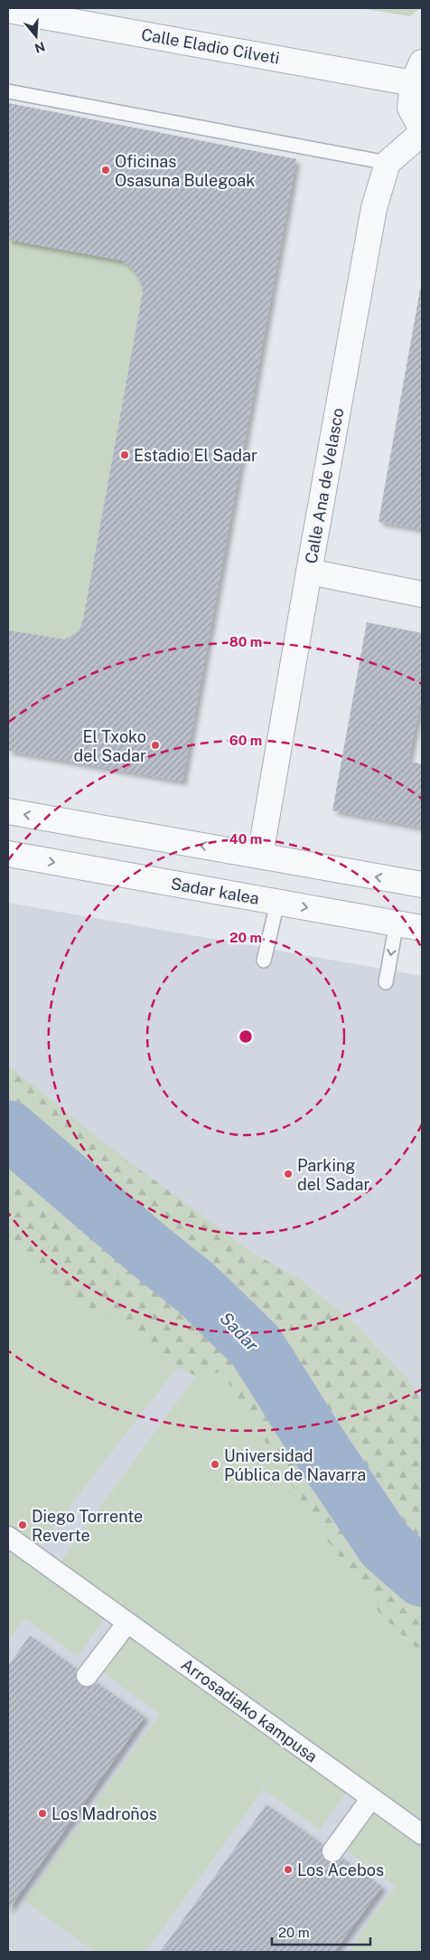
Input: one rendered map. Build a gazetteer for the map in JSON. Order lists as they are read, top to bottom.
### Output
{
  "streets": {
    "street": [
      "Calle Eladio Cilveti",
      "Calle Ana de Velasco",
      "Sadar kalea",
      "Arrosadiako kampusa"
    ]
  },
  "water": ["Sadar"],
  "places": [
    "Oficinas Osasuna Bulegoak",
    "Estadio El Sadar",
    "El Txoko del Sadar",
    "Parking del Sadar",
    "Universidad Pública de Navarra",
    "Diego Torrente Reverte",
    "Los Madroños",
    "Los Acebos"
  ],
  "scale_bar": "20 m",
  "north": "bottom",
  "rings": [
    "80 m",
    "60 m",
    "40 m",
    "20 m"
  ]
}
